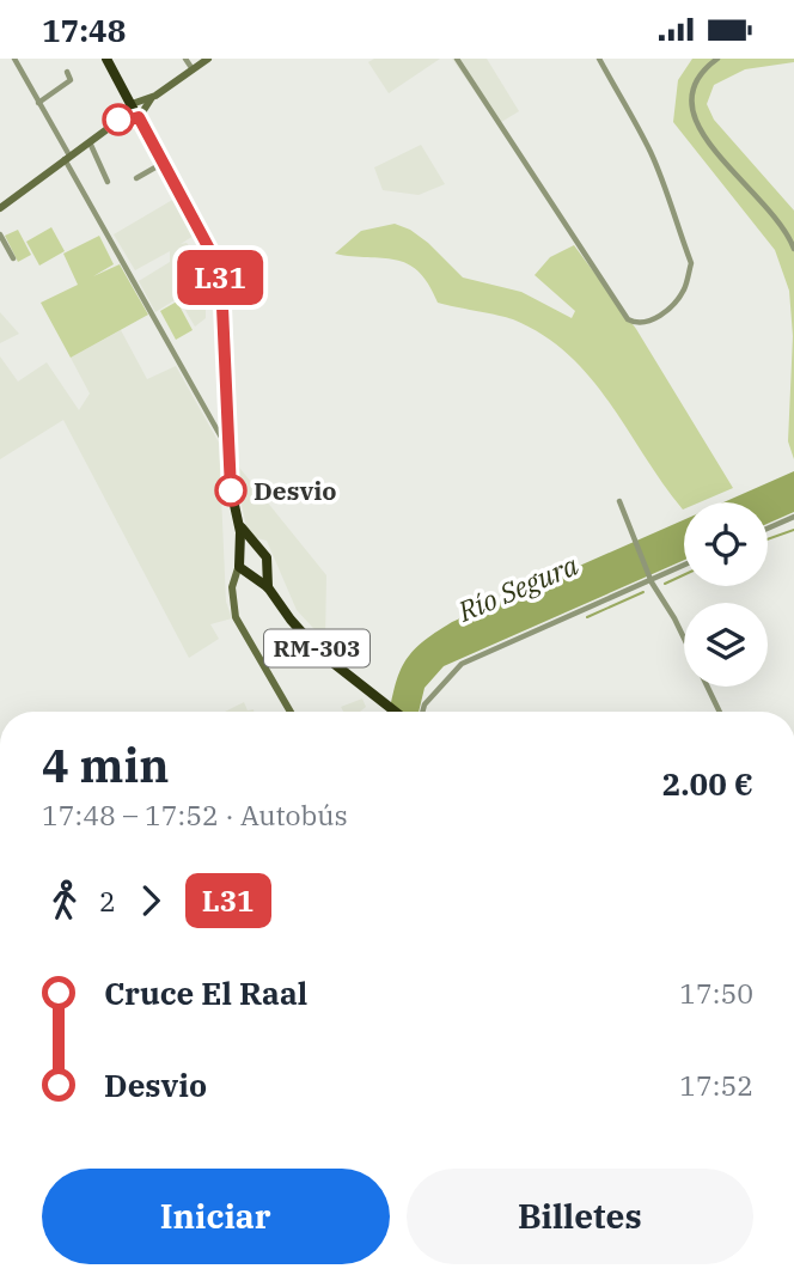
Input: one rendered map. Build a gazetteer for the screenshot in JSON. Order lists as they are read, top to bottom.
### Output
{
  "streets": {
    "highway": ["RM-303"]
  },
  "water": ["Río Segura"],
  "places": ["Desvio"],
  "lines": ["bus line L31"],
  "page": {
    "status": "17:48",
    "on_map": "L31",
    "heading": ["4 min", "17:48 – 17:52 · Autobús", "2.00 €"],
    "legs": ["2", "L31"],
    "list": [
      {
        "name": "Cruce El Raal",
        "value": "17:50"
      },
      {
        "name": "Desvio",
        "value": "17:52"
      }
    ],
    "buttons": ["Iniciar", "Billetes"]
  }
}
